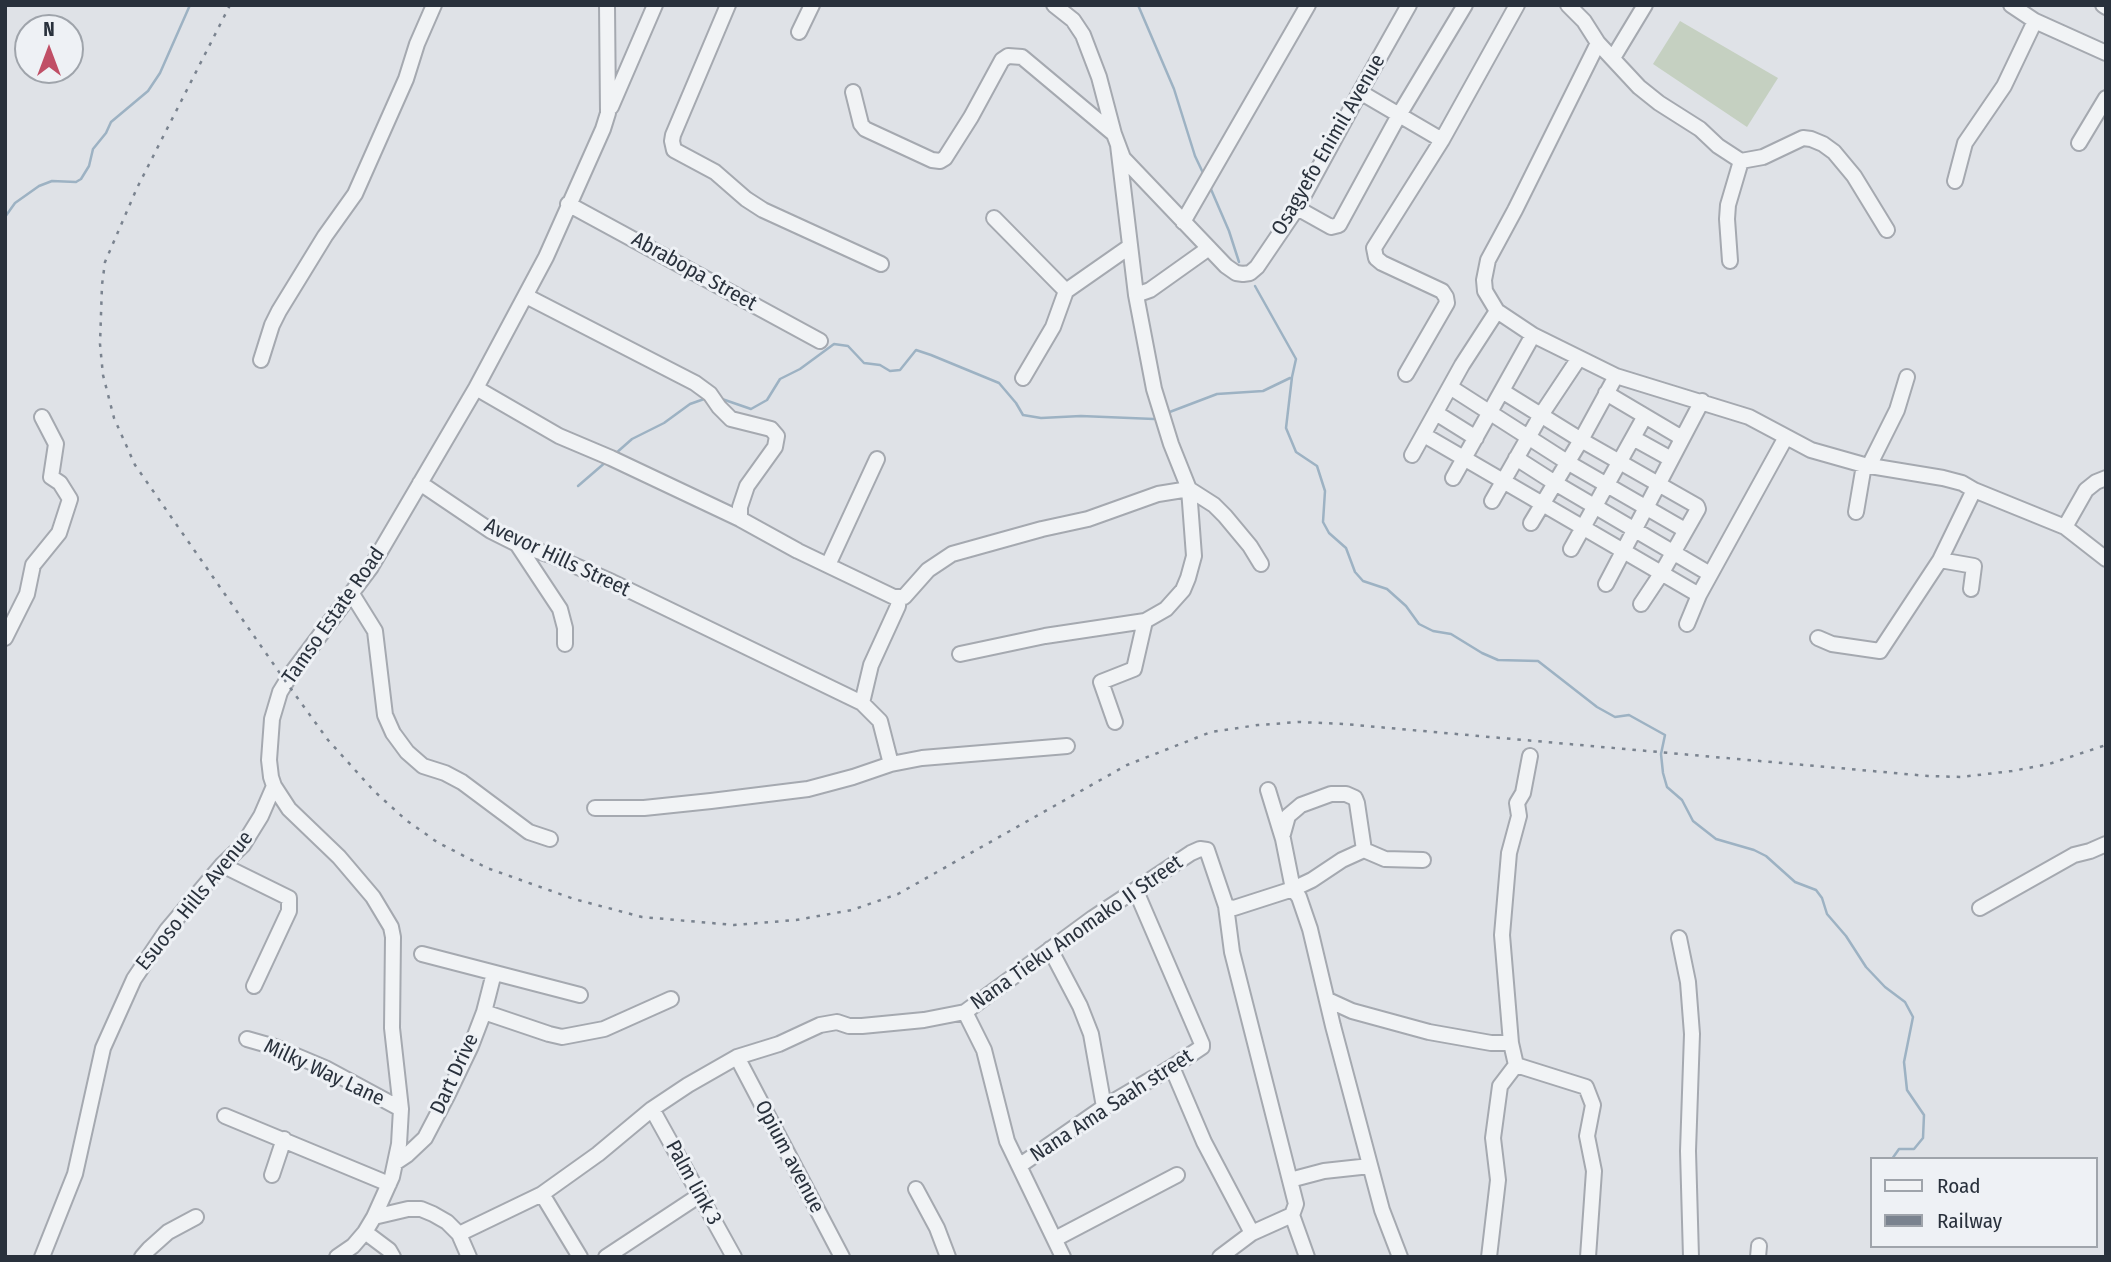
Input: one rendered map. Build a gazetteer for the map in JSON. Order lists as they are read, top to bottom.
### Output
{
  "streets": {
    "street": [
      "Osagyefo Enimil Avenue",
      "Abrabopa Street",
      "Avevor Hills Street",
      "Tamso Estate Road",
      "Esuoso Hills Avenue",
      "Nana Tieku Anomako II Street",
      "Milky Way Lane",
      "Dart Drive",
      "Nana Ama Saah street",
      "Opium avenue",
      "Palm link 3"
    ]
  },
  "crossings": [
    ["Abrabopa Street", "Tamso Estate Road"],
    ["Avevor Hills Street", "Tamso Estate Road"],
    ["Tamso Estate Road", "Esuoso Hills Avenue"],
    ["Tamso Estate Road", "Milky Way Lane"],
    ["Tamso Estate Road", "Dart Drive"],
    ["Nana Tieku Anomako II Street", "Nana Ama Saah street"],
    ["Nana Tieku Anomako II Street", "Opium avenue"],
    ["Nana Tieku Anomako II Street", "Palm link 3"]
  ],
  "legend": ["Road", "Railway"],
  "north": "top"
}
